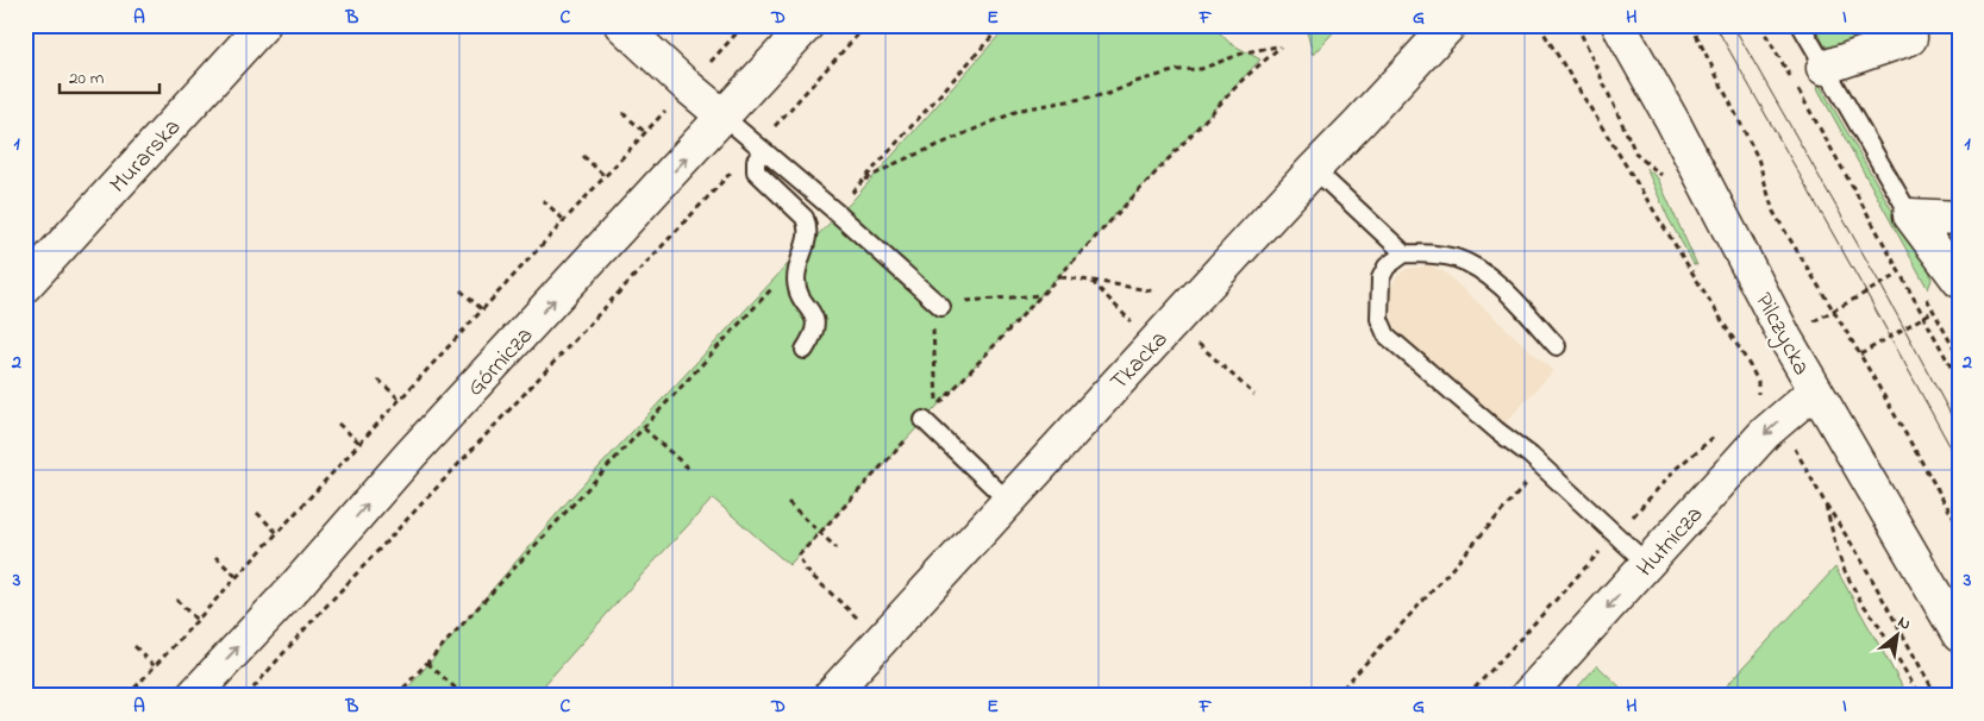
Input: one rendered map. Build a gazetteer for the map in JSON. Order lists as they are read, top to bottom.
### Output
{
  "streets": {
    "street": [
      "Murarska",
      "Pilczycka",
      "Tkacka",
      "Górnicza",
      "Hutnicza"
    ]
  },
  "crossings": [
    ["Pilczycka", "Hutnicza"]
  ],
  "one_way": ["Górnicza", "Hutnicza"],
  "scale_bar": "20 m",
  "north": "top right",
  "grid": {
    "columns": [
      "A",
      "B",
      "C",
      "D",
      "E",
      "F",
      "G",
      "H",
      "I"
    ],
    "rows": ["1", "2", "3"]
  }
}
